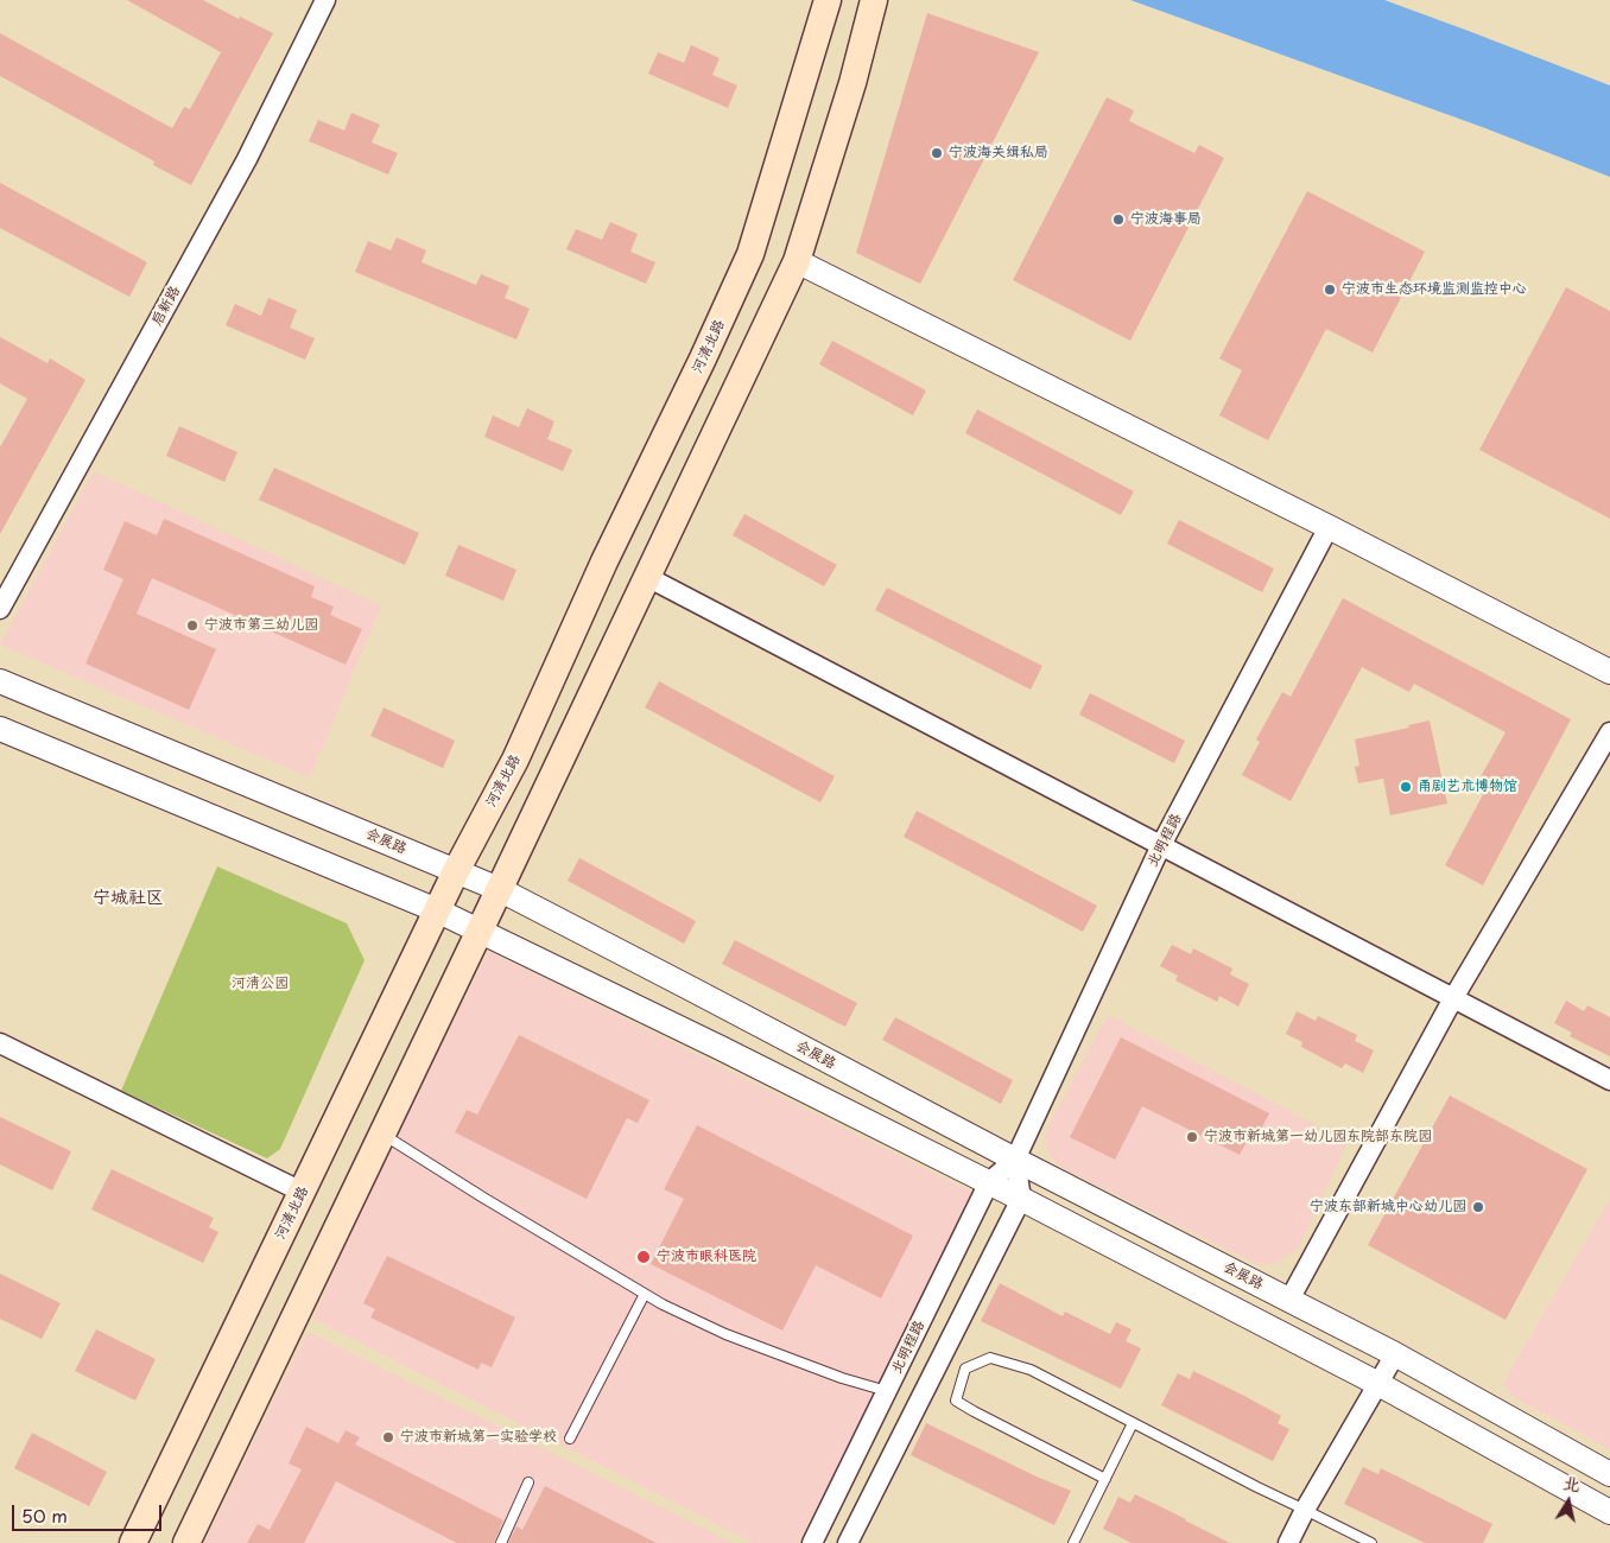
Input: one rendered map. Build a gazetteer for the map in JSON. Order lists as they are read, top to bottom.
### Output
{
  "streets": {
    "main road": ["河清北路"],
    "street": ["启新路", "北明程路", "会展路"]
  },
  "crossings": [
    ["河清北路", "会展路"],
    ["北明程路", "会展路"]
  ],
  "districts": ["宁城社区"],
  "parks": ["河清公园"],
  "places": [
    "宁波海关缉私局",
    "宁波海事局",
    "宁波市生态环境监测监控中心",
    "宁波市第三幼儿园",
    "甬剧艺术博物馆",
    "宁波市新城第一幼儿园东院部东院园",
    "宁波东部新城中心幼儿园",
    "宁波市眼科医院",
    "宁波市新城第一实验学校"
  ],
  "scale_bar": "50 m",
  "north": "top"
}
